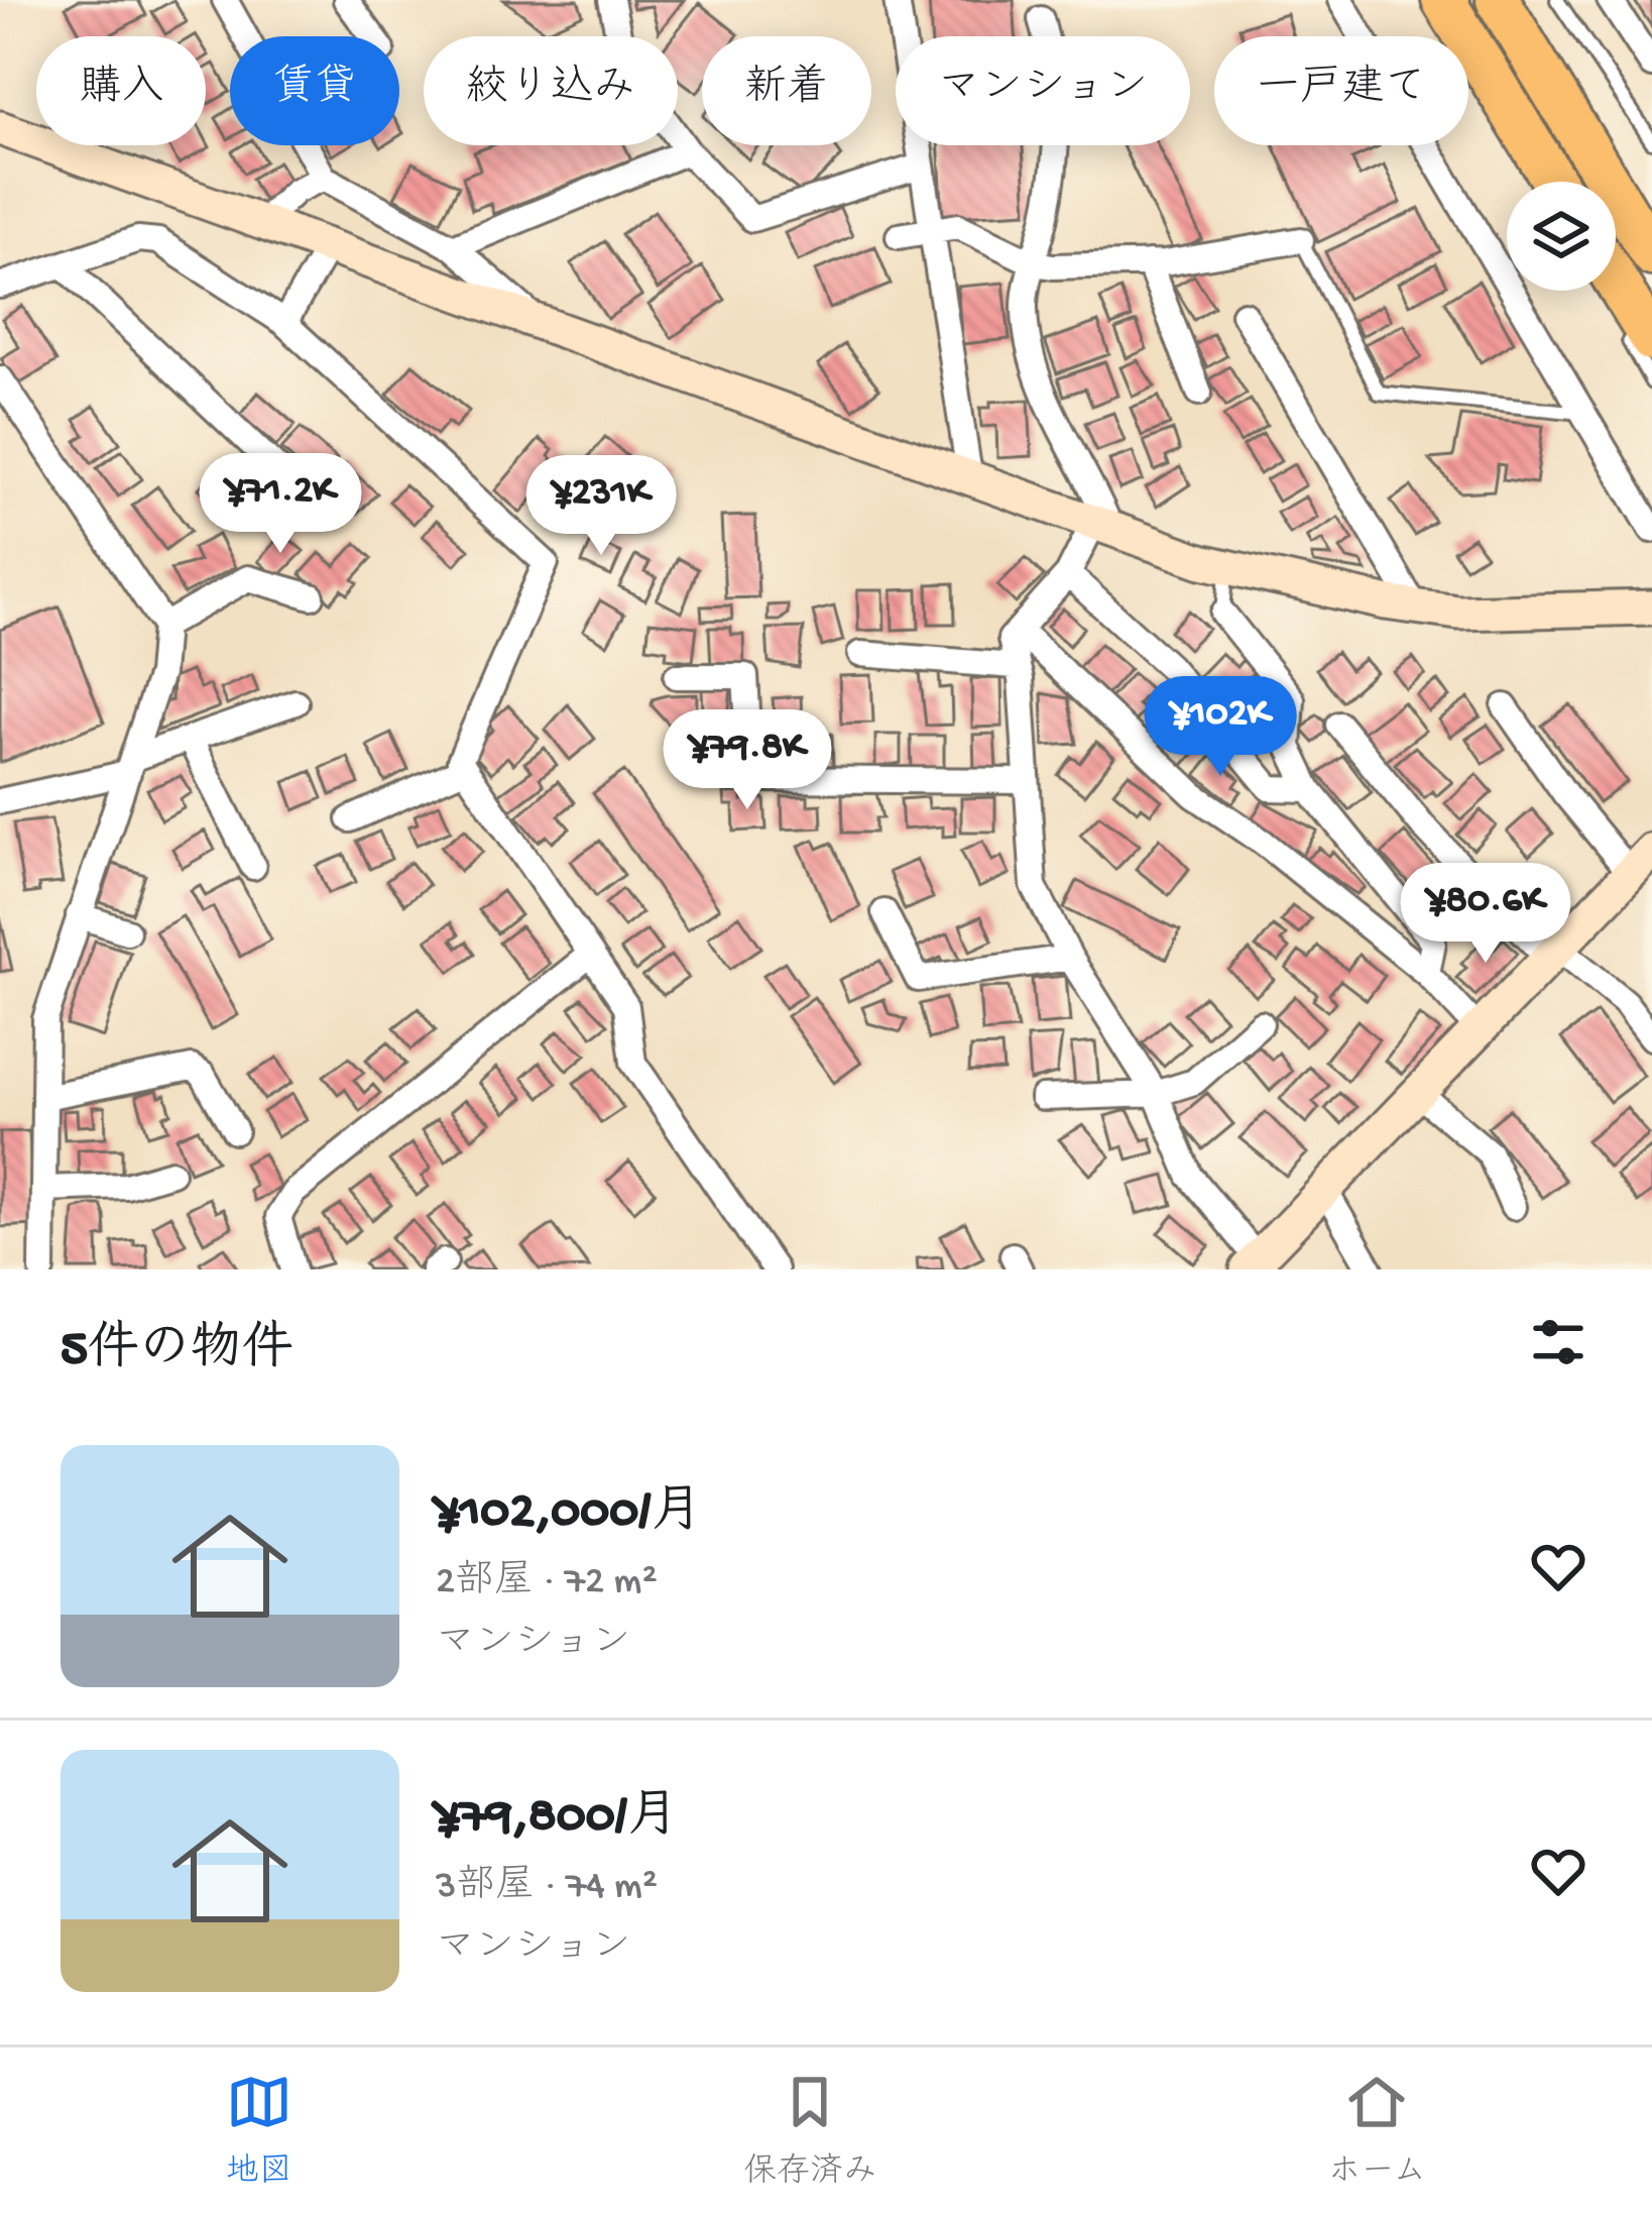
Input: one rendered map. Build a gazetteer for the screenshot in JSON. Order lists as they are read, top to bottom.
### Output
{
  "page": {
    "chip": [
      "購入",
      "賃貸",
      "絞り込み",
      "新着",
      "マンション",
      "一戸建て"
    ],
    "price": [
      "¥71.2K",
      "¥231K",
      "¥102K",
      "¥79.8K",
      "¥80.6K"
    ],
    "heading": "5件の物件",
    "list": [
      {
        "name": "¥102,000/月",
        "note": "2部屋 · 72 m² · マンション"
      },
      {
        "name": "¥79,800/月",
        "note": "3部屋 · 74 m² · マンション"
      }
    ],
    "tabs": ["地図", "保存済み", "ホーム"]
  }
}
